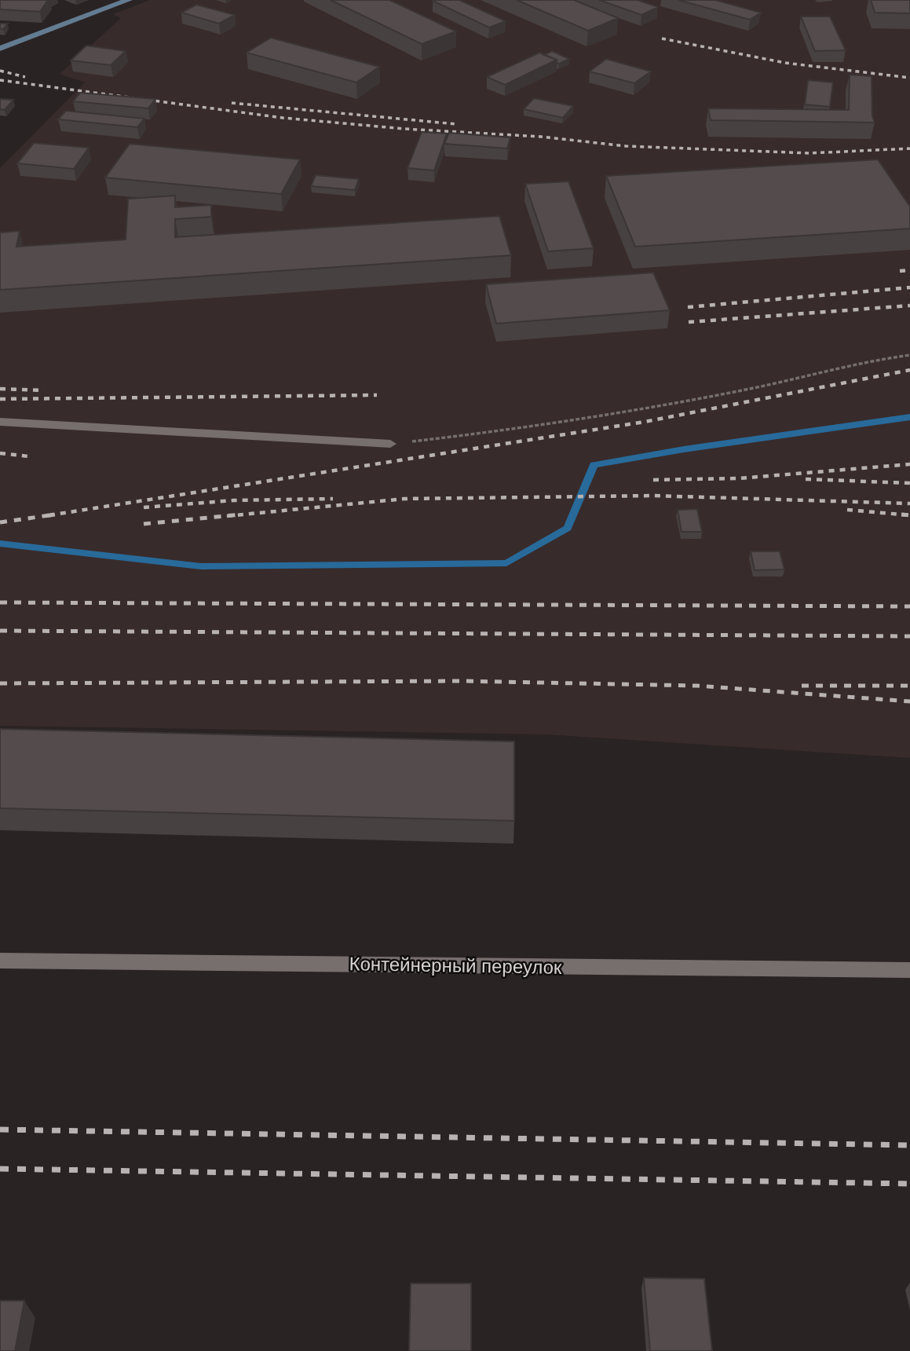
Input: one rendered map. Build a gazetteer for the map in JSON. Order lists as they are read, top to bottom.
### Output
{
  "streets": {
    "street": ["Контейнерный переулок"]
  }
}
